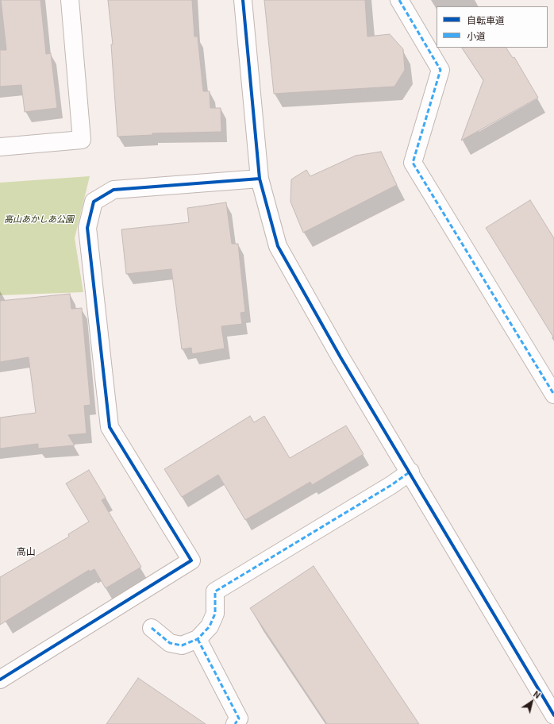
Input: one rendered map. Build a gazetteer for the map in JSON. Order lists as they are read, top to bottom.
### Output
{
  "districts": ["高山"],
  "parks": ["高山あかしあ公園"],
  "legend": ["自転車道", "小道"],
  "north": "top right"
}
